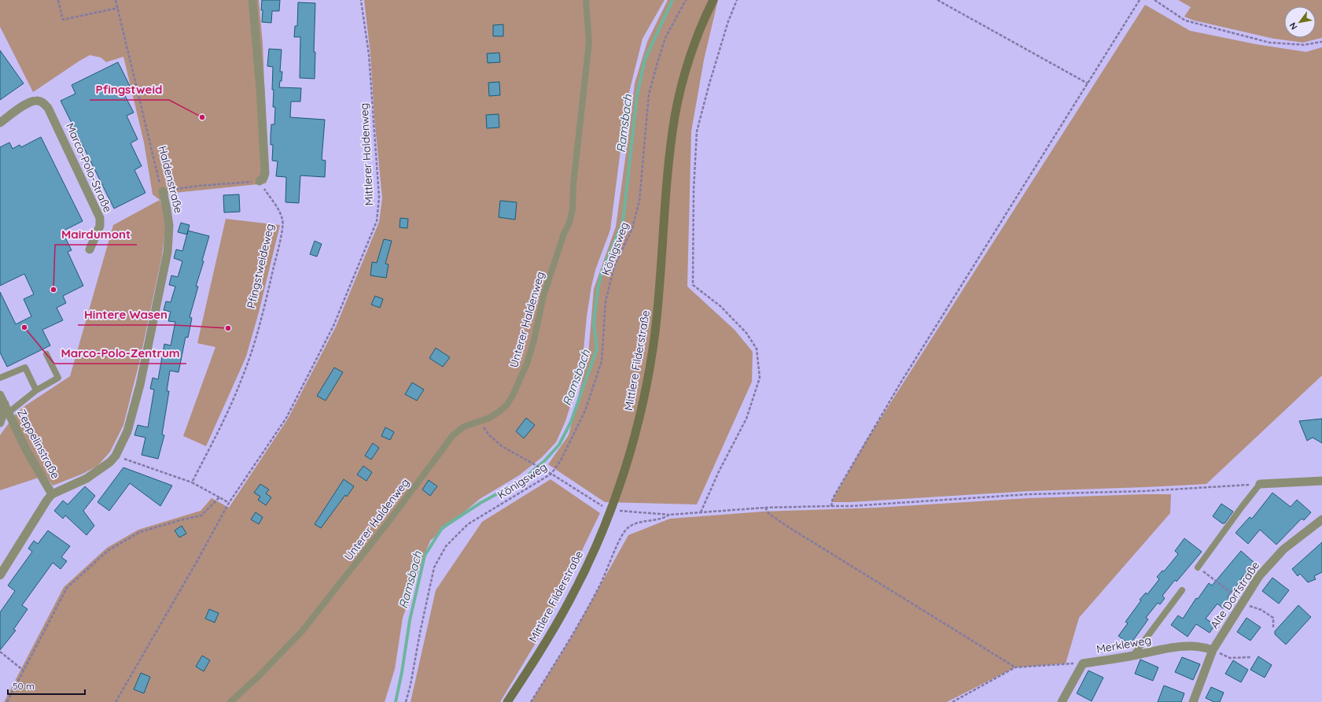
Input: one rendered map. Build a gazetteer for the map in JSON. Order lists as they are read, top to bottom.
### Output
{
  "streets": {
    "main road": ["Mittlere Filderstraße"],
    "street": [
      "Marco-Polo-Straße",
      "Haldenstraße",
      "Zeppelinstraße",
      "Alte Dorfstraße",
      "Merkleweg"
    ],
    "lane": ["Unterer Haldenweg"],
    "path": ["Mittlerer Haldenweg", "Königsweg", "Pfingstweideweg"]
  },
  "crossings": [
    ["Alte Dorfstraße", "Merkleweg"]
  ],
  "water": ["Ramsbach"],
  "places": [
    "Pfingstweid",
    "Mairdumont",
    "Marco-Polo-Zentrum",
    "Hintere Wasen"
  ],
  "scale_bar": "50 m",
  "north": "bottom left"
}
